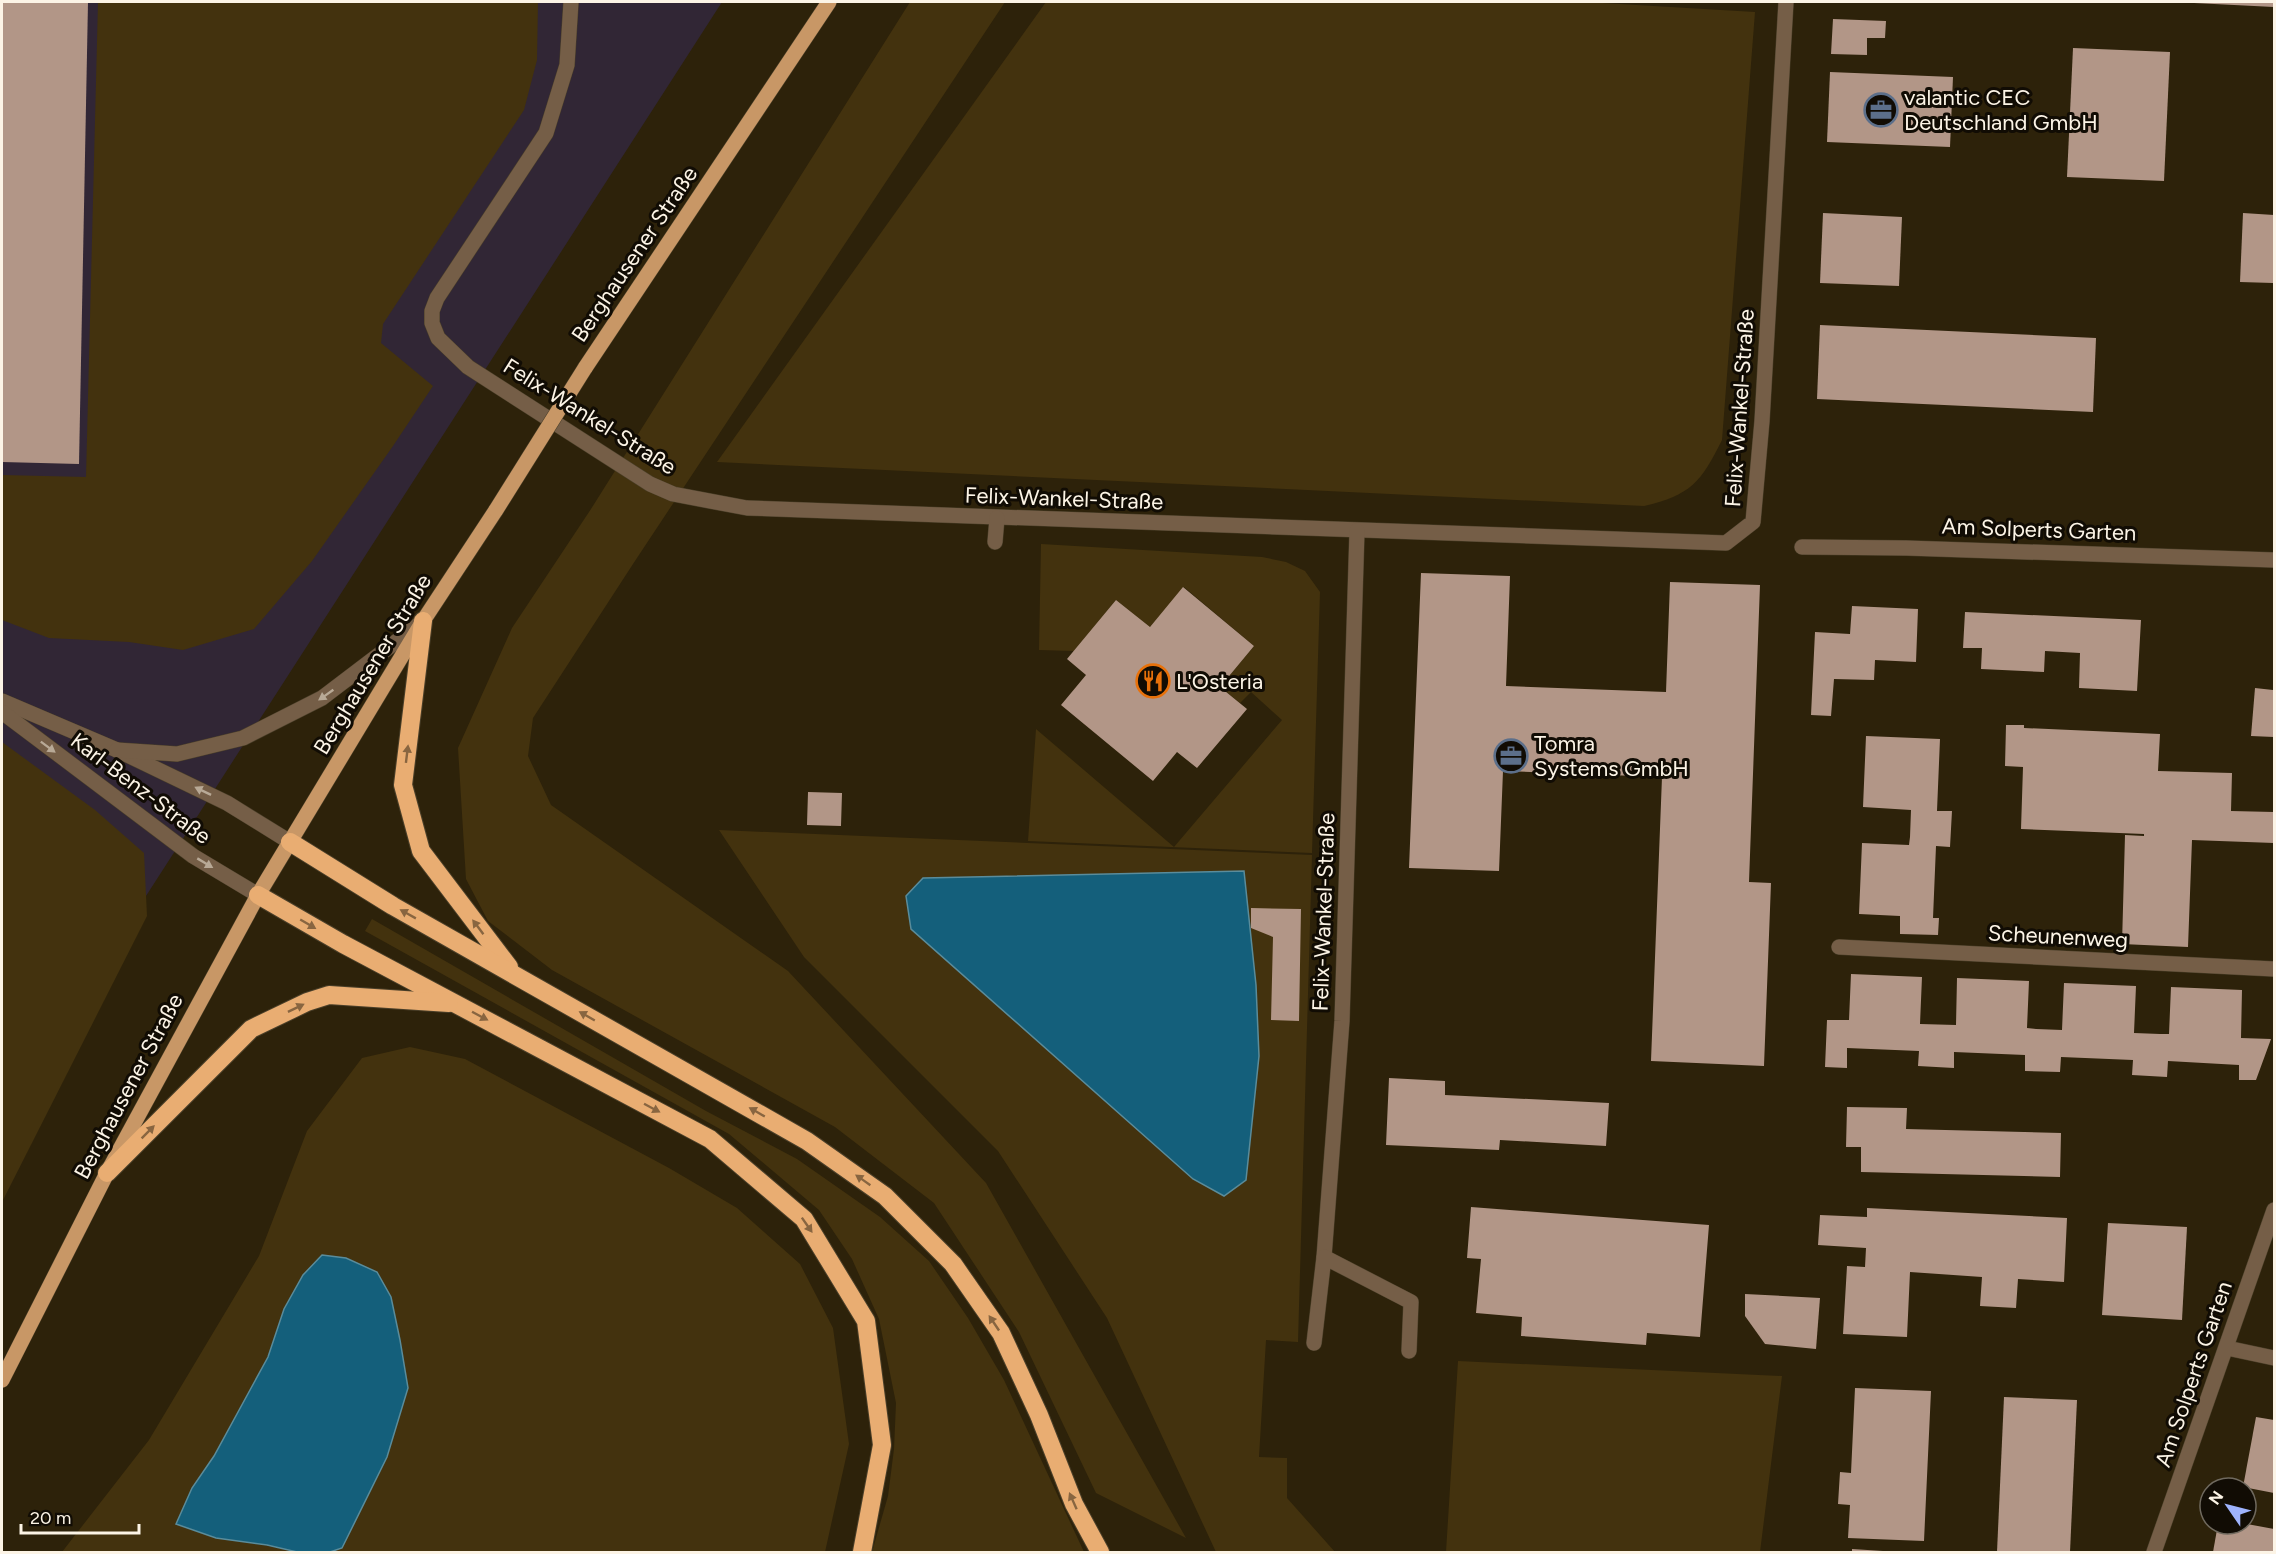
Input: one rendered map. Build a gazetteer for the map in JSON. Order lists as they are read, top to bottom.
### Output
{
  "streets": {
    "main road": ["Berghausener Straße"],
    "street": [
      "Felix-Wankel-Straße",
      "Am Solperts Garten",
      "Karl-Benz-Straße",
      "Scheunenweg"
    ]
  },
  "crossings": [
    ["Berghausener Straße", "Karl-Benz-Straße"]
  ],
  "places": {
    "office": ["valantic CEC Deutschland GmbH", "Tomra Systems GmbH"],
    "restaurant": ["L'Osteria"]
  },
  "scale_bar": "20 m",
  "north": "top left"
}
